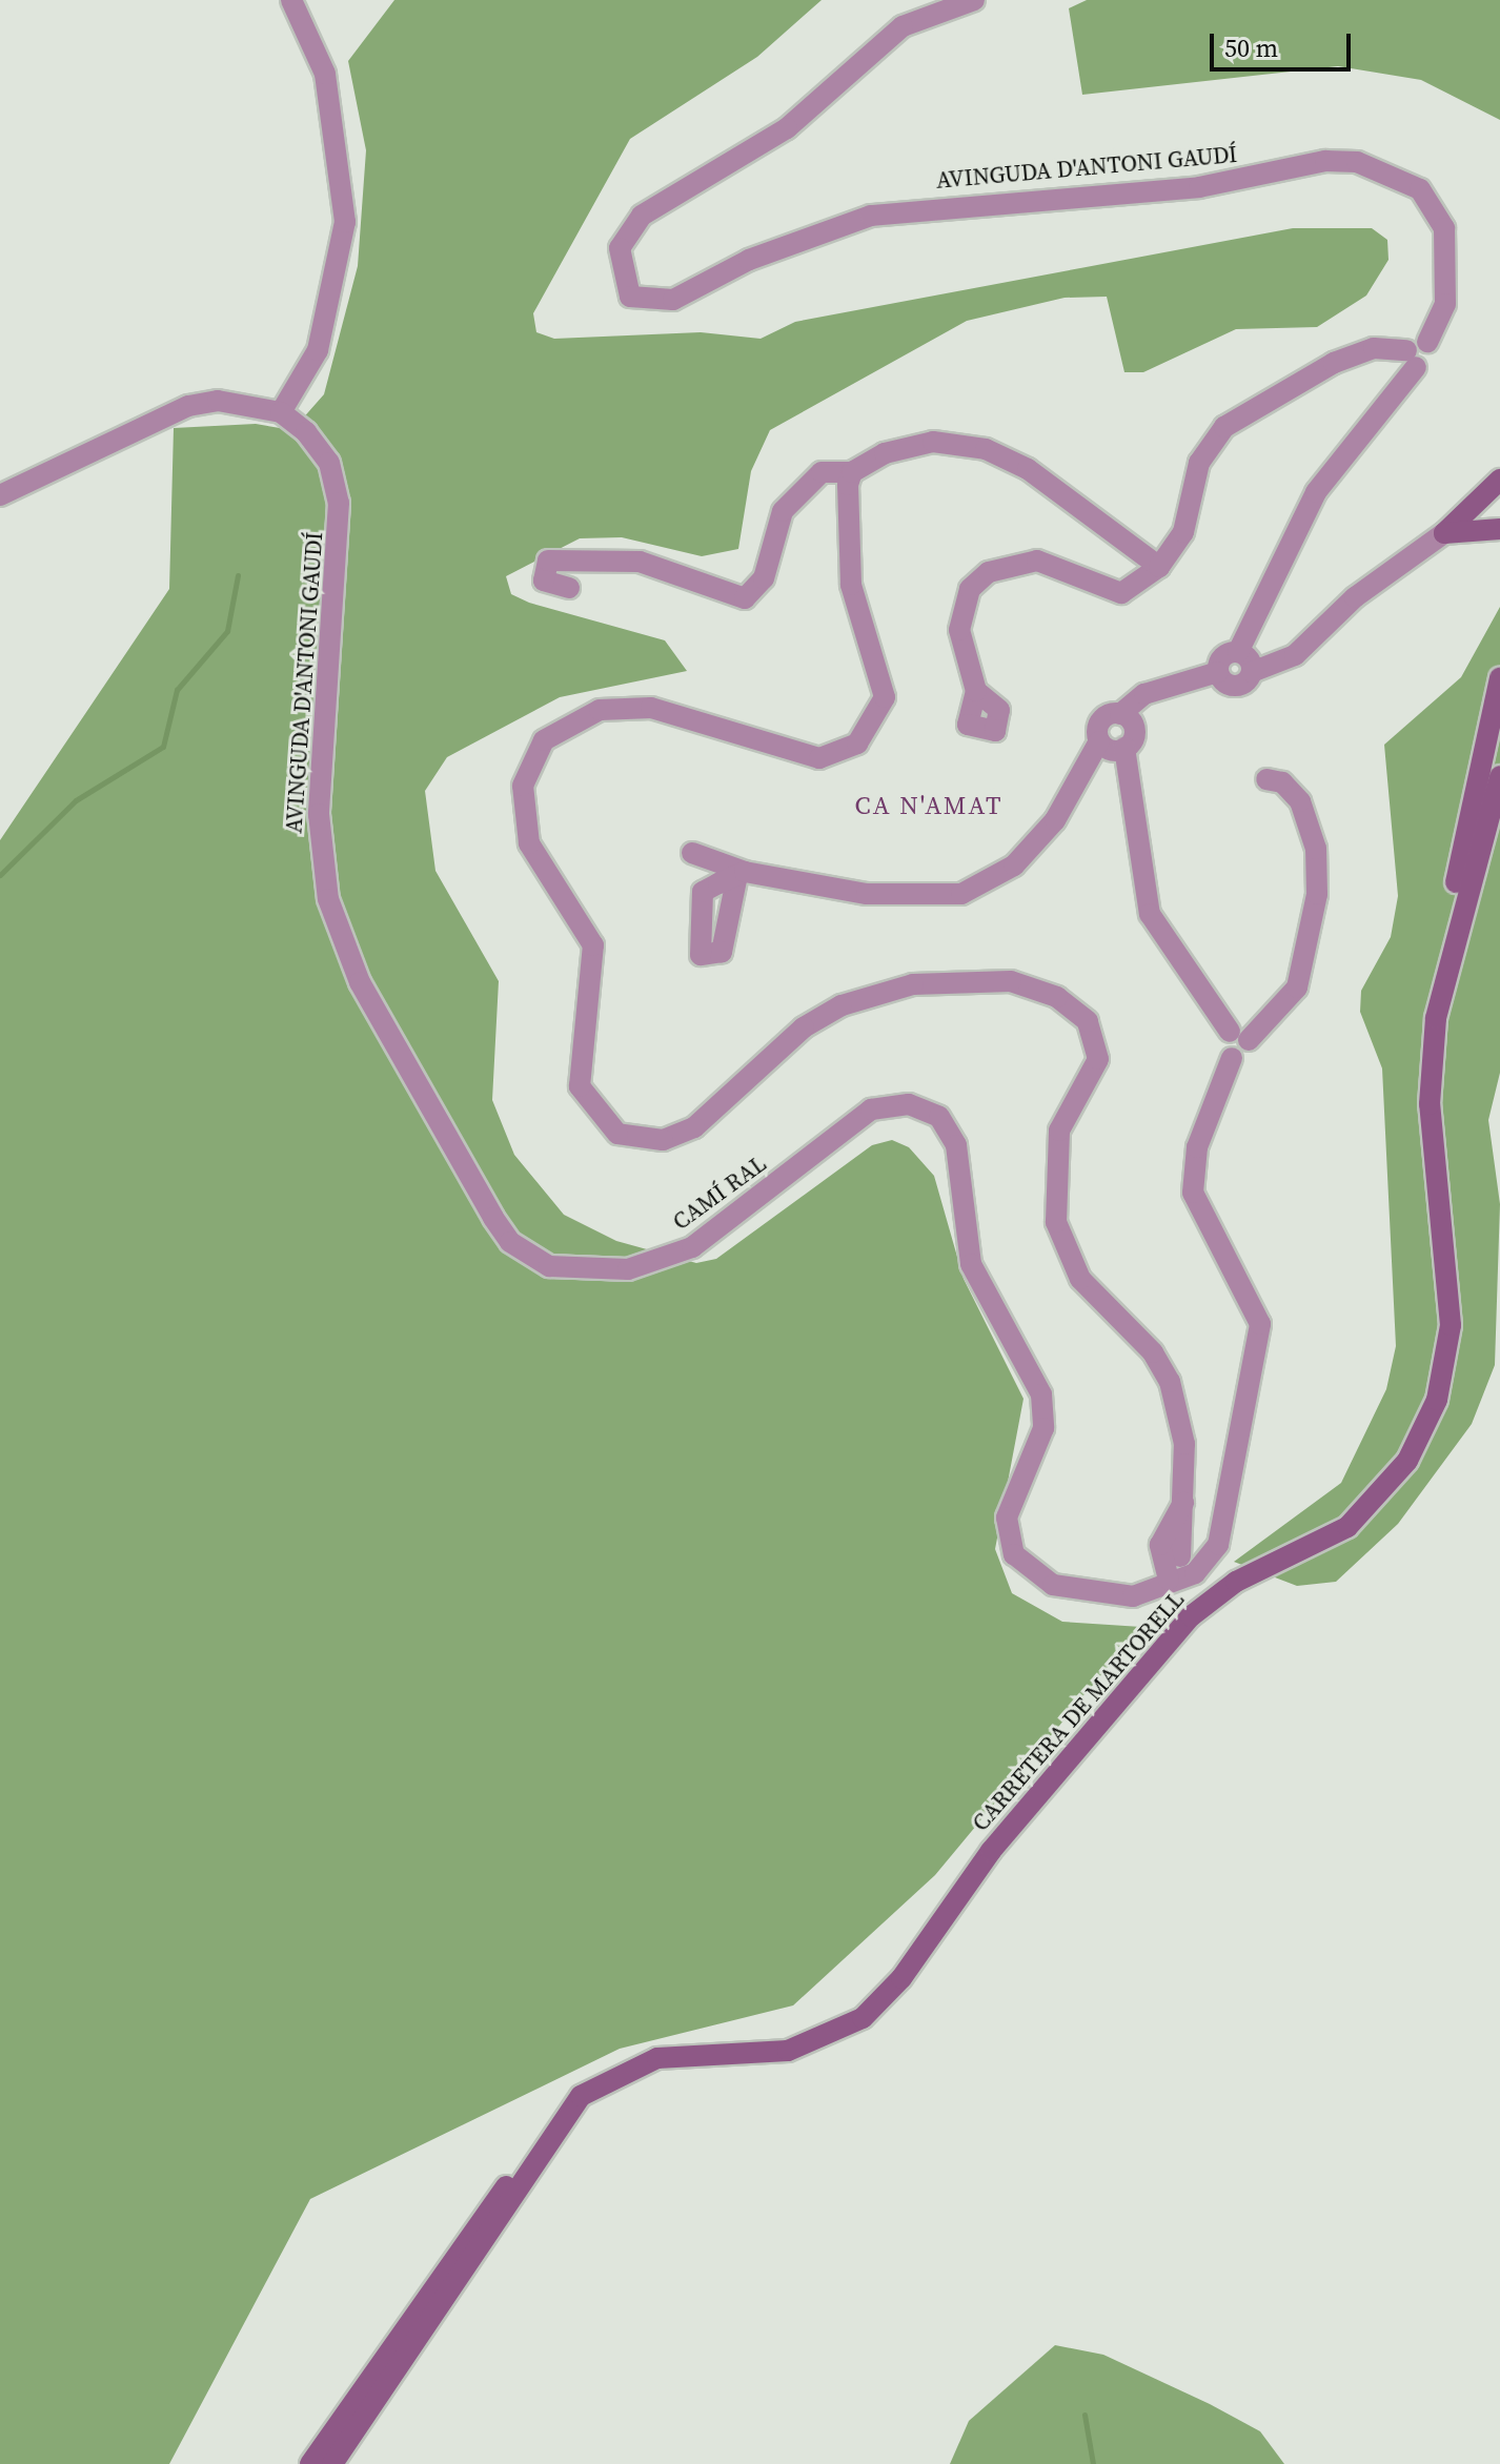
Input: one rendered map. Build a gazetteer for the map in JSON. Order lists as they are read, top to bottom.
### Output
{
  "streets": {
    "main road": ["CARRETERA DE MARTORELL"],
    "street": ["AVINGUDA D'ANTONI GAUDÍ", "CAMÍ RAL"]
  },
  "crossings": [
    ["AVINGUDA D'ANTONI GAUDÍ", "CAMÍ RAL"]
  ],
  "districts": ["CA N'AMAT"],
  "scale_bar": "50 m"
}
